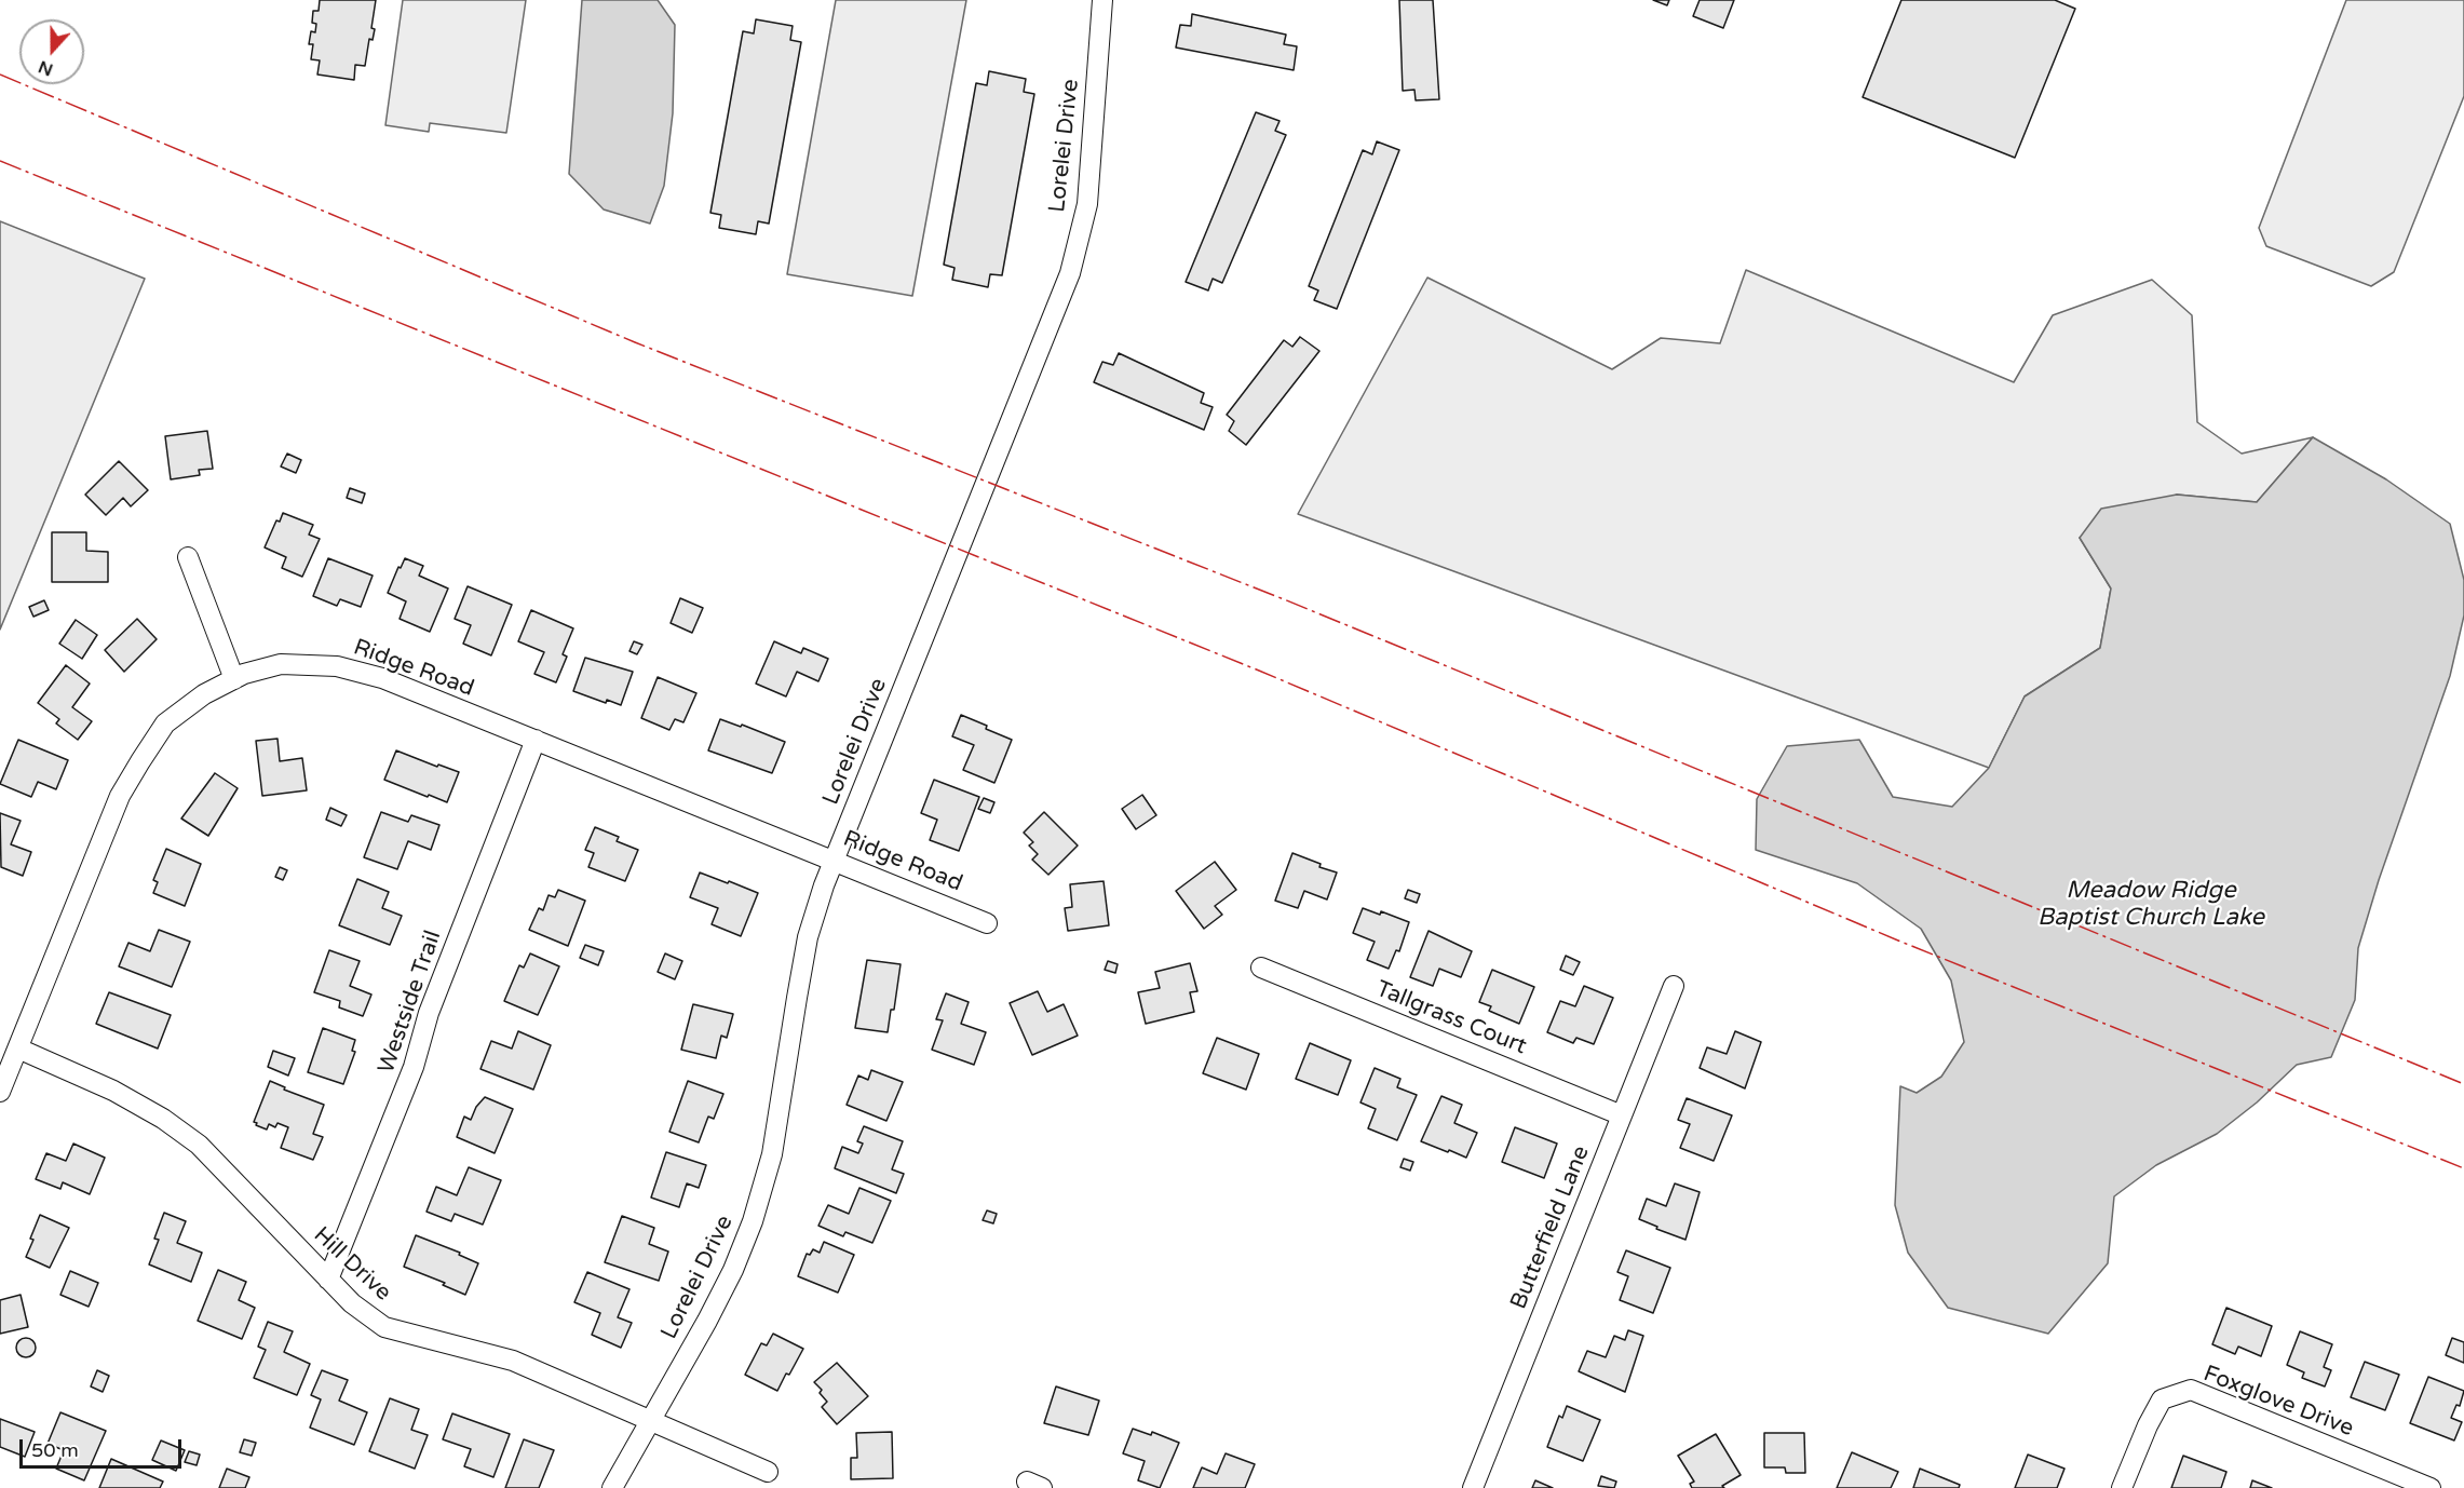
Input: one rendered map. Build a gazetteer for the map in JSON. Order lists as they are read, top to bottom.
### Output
{
  "streets": {
    "street": [
      "Lorelei Drive",
      "Ridge Road",
      "Westside Trail",
      "Tallgrass Court",
      "Butterfield Lane",
      "Hill Drive",
      "Foxglove Drive"
    ]
  },
  "crossings": [
    ["Lorelei Drive", "Ridge Road"],
    ["Lorelei Drive", "Hill Drive"],
    ["Ridge Road", "Westside Trail"],
    ["Ridge Road", "Hill Drive"],
    ["Westside Trail", "Hill Drive"],
    ["Tallgrass Court", "Butterfield Lane"]
  ],
  "water": ["Meadow Ridge Baptist Church Lake"],
  "scale_bar": "50 m",
  "north": "bottom"
}
